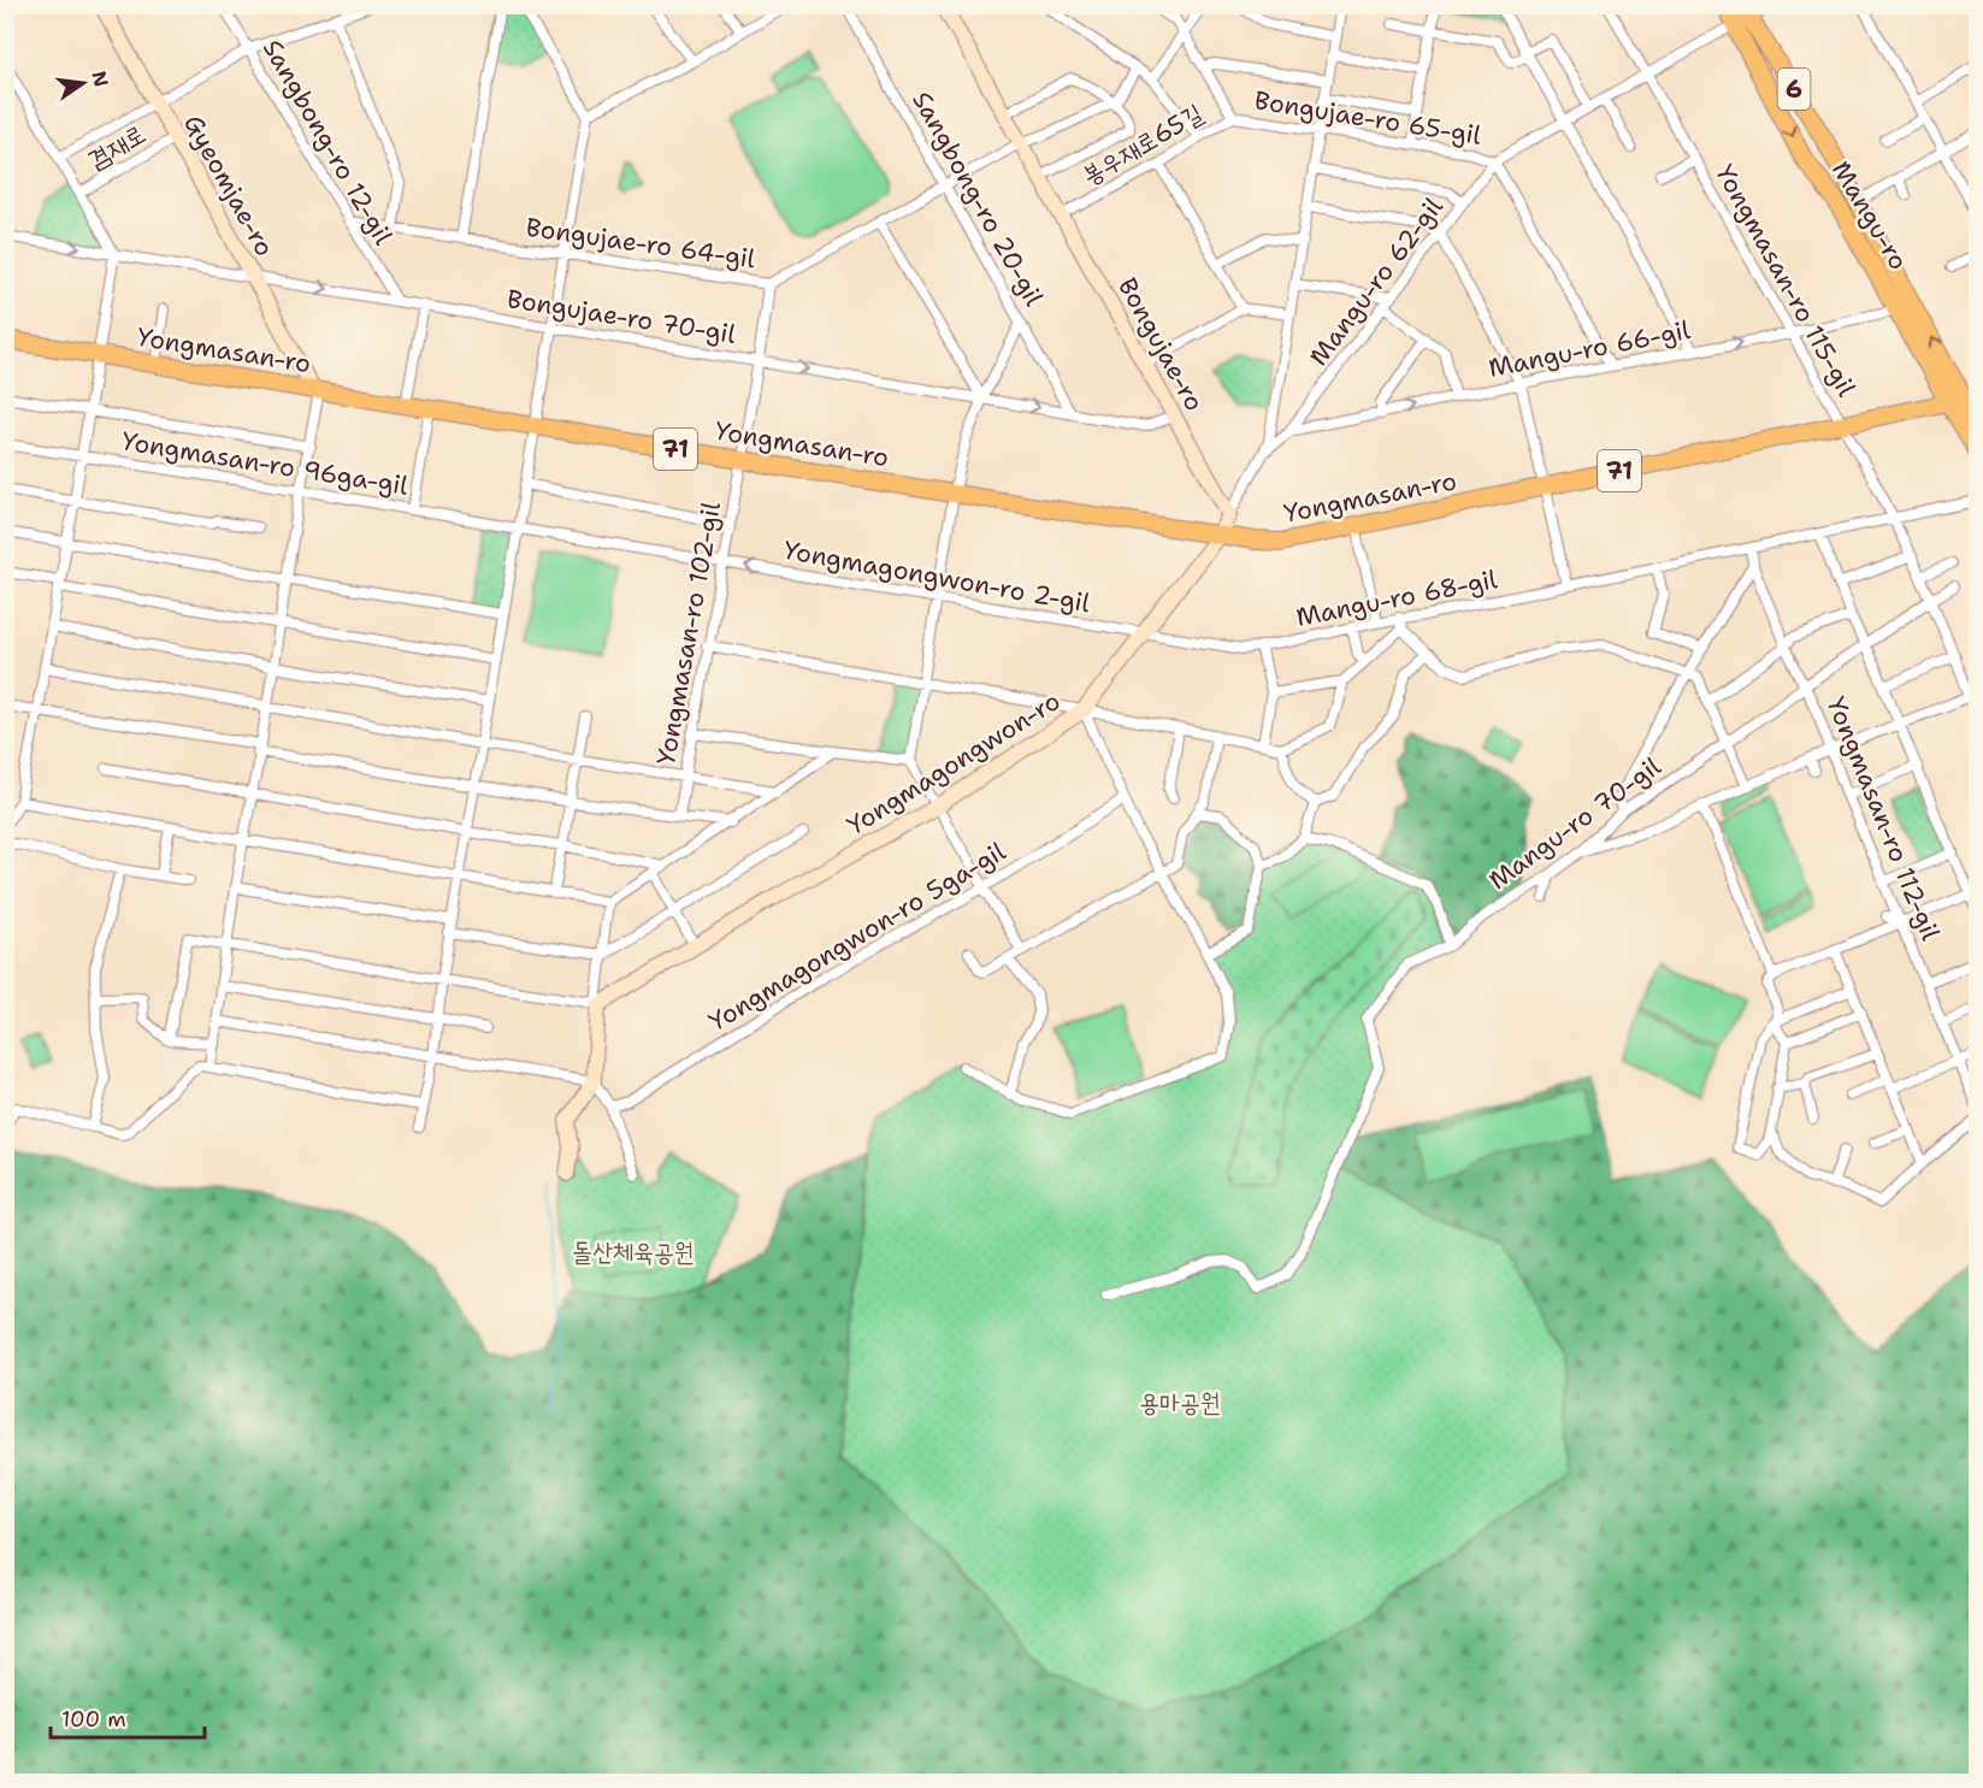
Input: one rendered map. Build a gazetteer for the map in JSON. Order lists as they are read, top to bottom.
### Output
{
  "streets": {
    "main road": [
      "6",
      "Mangu-ro",
      "Yongmasan-ro",
      "71"
    ],
    "street": [
      "Bongujae-ro 65-gil",
      "Sangbong-ro 12-gil",
      "봉우재로65길",
      "겸재로",
      "Gyeomjae-ro",
      "Sangbong-ro 20-gil",
      "Bongujae-ro 64-gil",
      "Yongmasan-ro 115-gil",
      "Mangu-ro 62-gil",
      "Bongujae-ro 70-gil",
      "Bongujae-ro",
      "Mangu-ro 66-gil",
      "Yongmasan-ro 96ga-gil",
      "Yongmagongwon-ro 2-gil",
      "Mangu-ro 68-gil",
      "Yongmasan-ro 102-gil",
      "Yongmagongwon-ro",
      "Yongmasan-ro 112-gil",
      "Mangu-ro 70-gil",
      "Yongmagongwon-ro 5ga-gil"
    ]
  },
  "crossings": [
    ["Bongujae-ro 65-gil", "봉우재로65길"],
    ["Bongujae-ro 65-gil", "Mangu-ro 62-gil"],
    ["Sangbong-ro 12-gil", "겸재로"],
    ["Sangbong-ro 12-gil", "Bongujae-ro 64-gil"],
    ["Sangbong-ro 12-gil", "Bongujae-ro 70-gil"],
    ["봉우재로65길", "Bongujae-ro"],
    ["겸재로", "Gyeomjae-ro"],
    ["Gyeomjae-ro", "Bongujae-ro 70-gil"],
    ["Gyeomjae-ro", "Yongmasan-ro"],
    ["Sangbong-ro 20-gil", "Bongujae-ro 64-gil"],
    ["Sangbong-ro 20-gil", "Bongujae-ro 70-gil"],
    ["Mangu-ro", "Mangu-ro 62-gil"],
    ["Mangu-ro", "Mangu-ro 66-gil"],
    ["Mangu-ro", "Yongmasan-ro"],
    ["Bongujae-ro 64-gil", "Bongujae-ro"],
    ["Bongujae-ro 64-gil", "Yongmasan-ro 102-gil"],
    ["Yongmasan-ro 115-gil", "Mangu-ro 62-gil"],
    ["Yongmasan-ro 115-gil", "Mangu-ro 66-gil"],
    ["Yongmasan-ro 115-gil", "Yongmasan-ro"],
    ["Yongmasan-ro 115-gil", "Mangu-ro 68-gil"],
    ["Yongmasan-ro 115-gil", "Mangu-ro 70-gil"],
    ["Mangu-ro 62-gil", "Bongujae-ro"],
    ["Mangu-ro 62-gil", "Mangu-ro 66-gil"],
    ["Bongujae-ro 70-gil", "Bongujae-ro"],
    ["Bongujae-ro 70-gil", "Yongmasan-ro 102-gil"],
    ["Yongmasan-ro", "Yongmasan-ro 102-gil"],
    ["Yongmasan-ro", "Yongmagongwon-ro"],
    ["Yongmasan-ro 96ga-gil", "Yongmagongwon-ro 2-gil"],
    ["Yongmasan-ro 96ga-gil", "Yongmasan-ro 102-gil"],
    ["Yongmagongwon-ro 2-gil", "Mangu-ro 68-gil"],
    ["Yongmagongwon-ro 2-gil", "Yongmasan-ro 102-gil"],
    ["Yongmagongwon-ro 2-gil", "Yongmagongwon-ro"],
    ["Mangu-ro 68-gil", "Yongmagongwon-ro"],
    ["Mangu-ro 68-gil", "Yongmasan-ro 112-gil"],
    ["Yongmasan-ro 112-gil", "Mangu-ro 70-gil"]
  ],
  "one_way": ["Bongujae-ro 70-gil"],
  "parks": ["돌산체육공원", "용마공원"],
  "scale_bar": "100 m",
  "north": "right"
}
